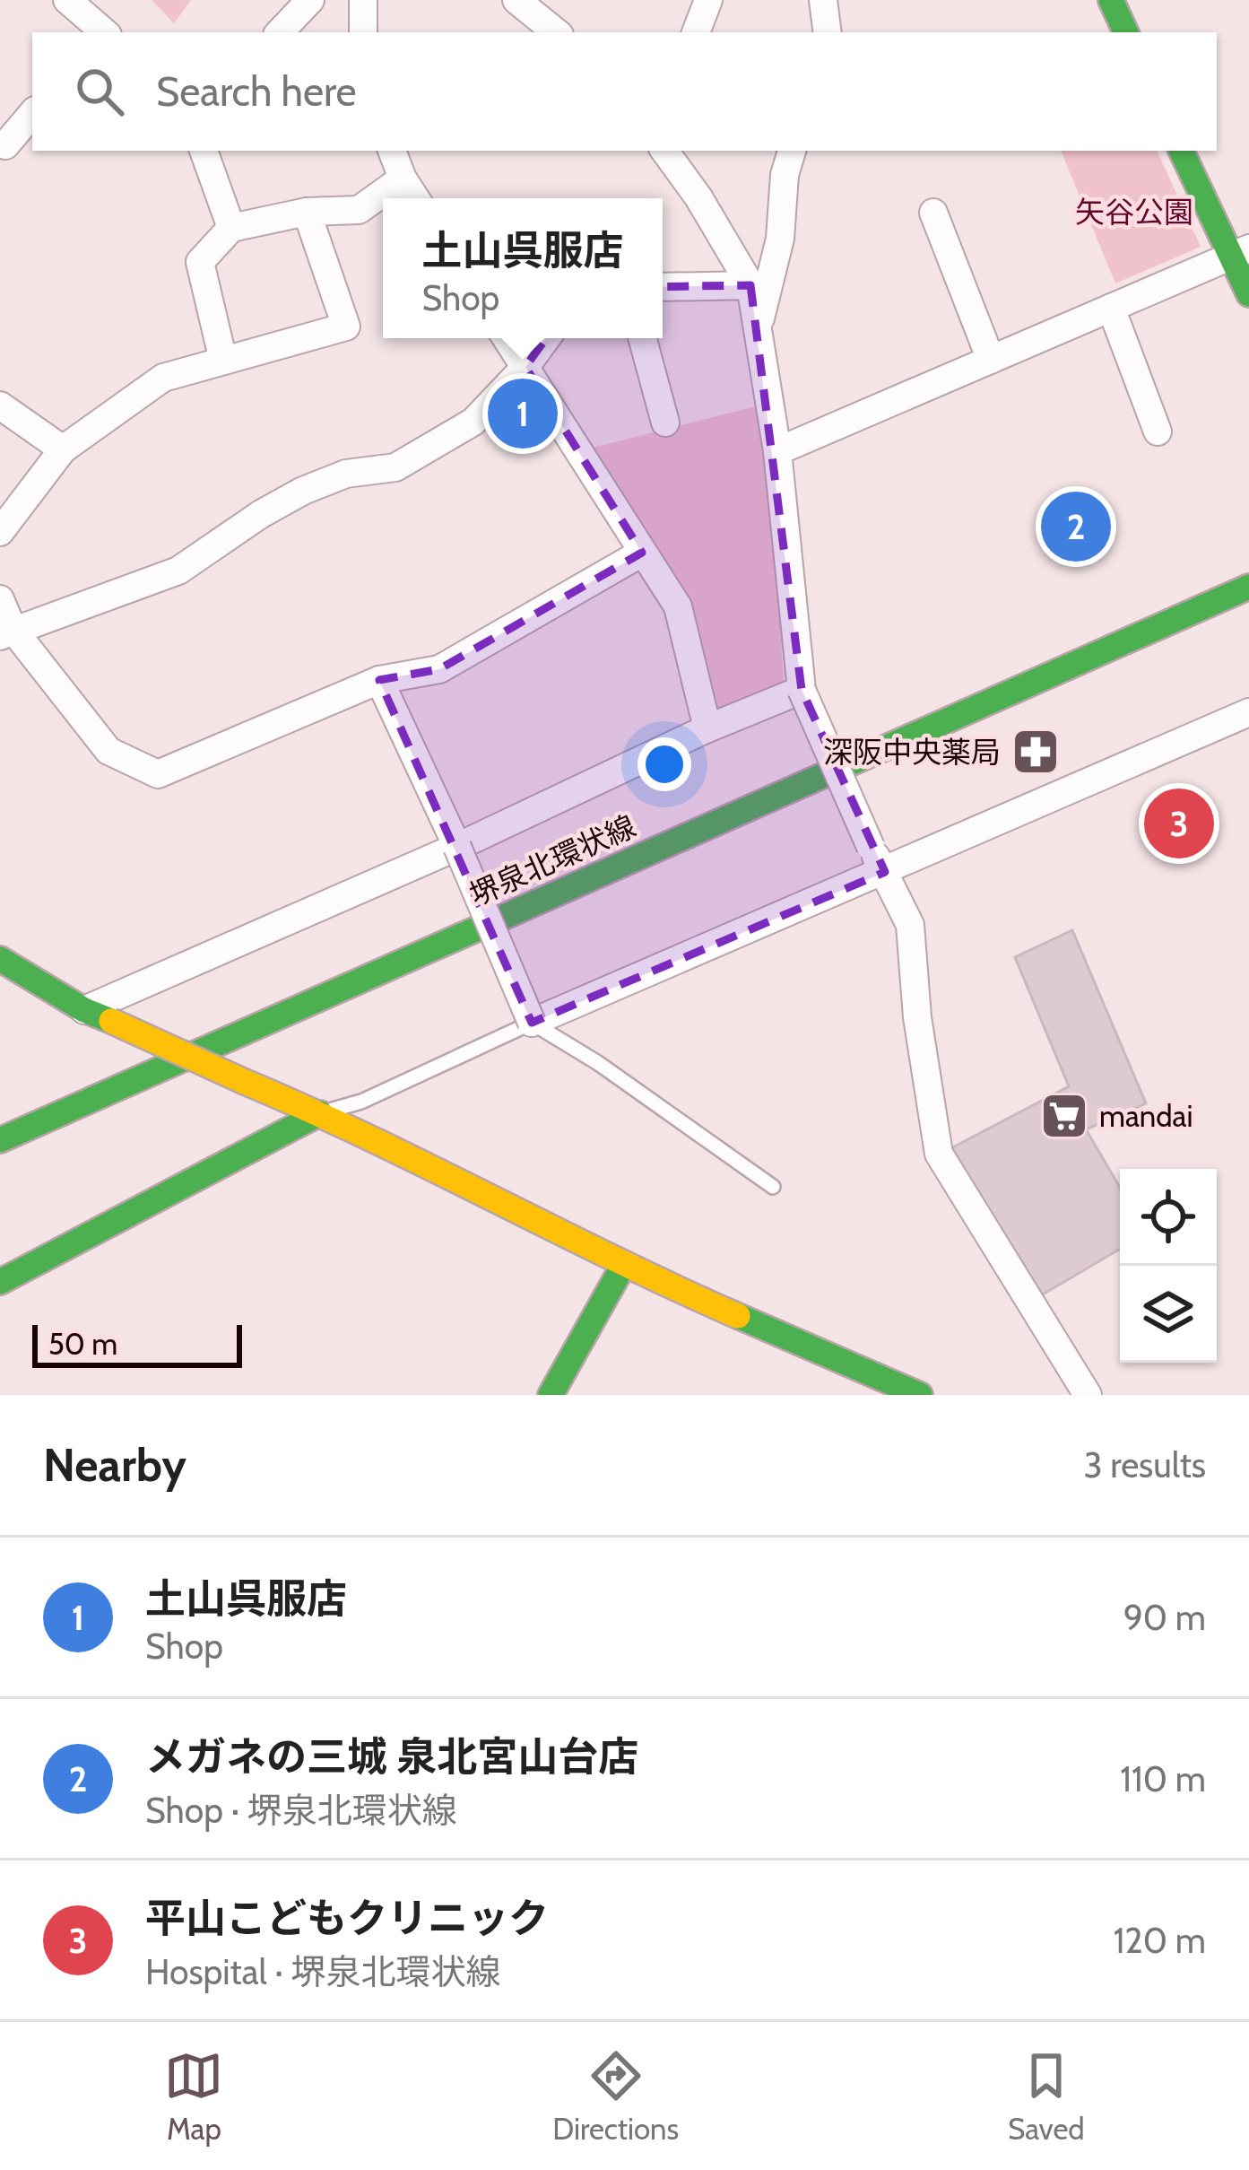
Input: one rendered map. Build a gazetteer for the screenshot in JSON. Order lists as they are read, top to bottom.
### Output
{
  "streets": {
    "street": ["堺泉北環状線"]
  },
  "parks": ["矢谷公園"],
  "places": {
    "pharmacy": ["深阪中央薬局"],
    "supermarket": ["mandai"]
  },
  "scale_bar": "50 m",
  "page": {
    "search": "Search here",
    "popup": ["土山呉服店", "Shop"],
    "pins": ["1", "2", "3"],
    "scale": "50 m",
    "heading": ["Nearby", "3 results"],
    "list": [
      {
        "mark": "1",
        "name": "土山呉服店",
        "note": "Shop",
        "value": "90 m"
      },
      {
        "mark": "2",
        "name": "メガネの三城 泉北宮山台店",
        "note": "Shop · 堺泉北環状線",
        "value": "110 m"
      },
      {
        "mark": "3",
        "name": "平山こどもクリニック",
        "note": "Hospital · 堺泉北環状線",
        "value": "120 m"
      }
    ],
    "nav": ["Map", "Directions", "Saved"]
  }
}
